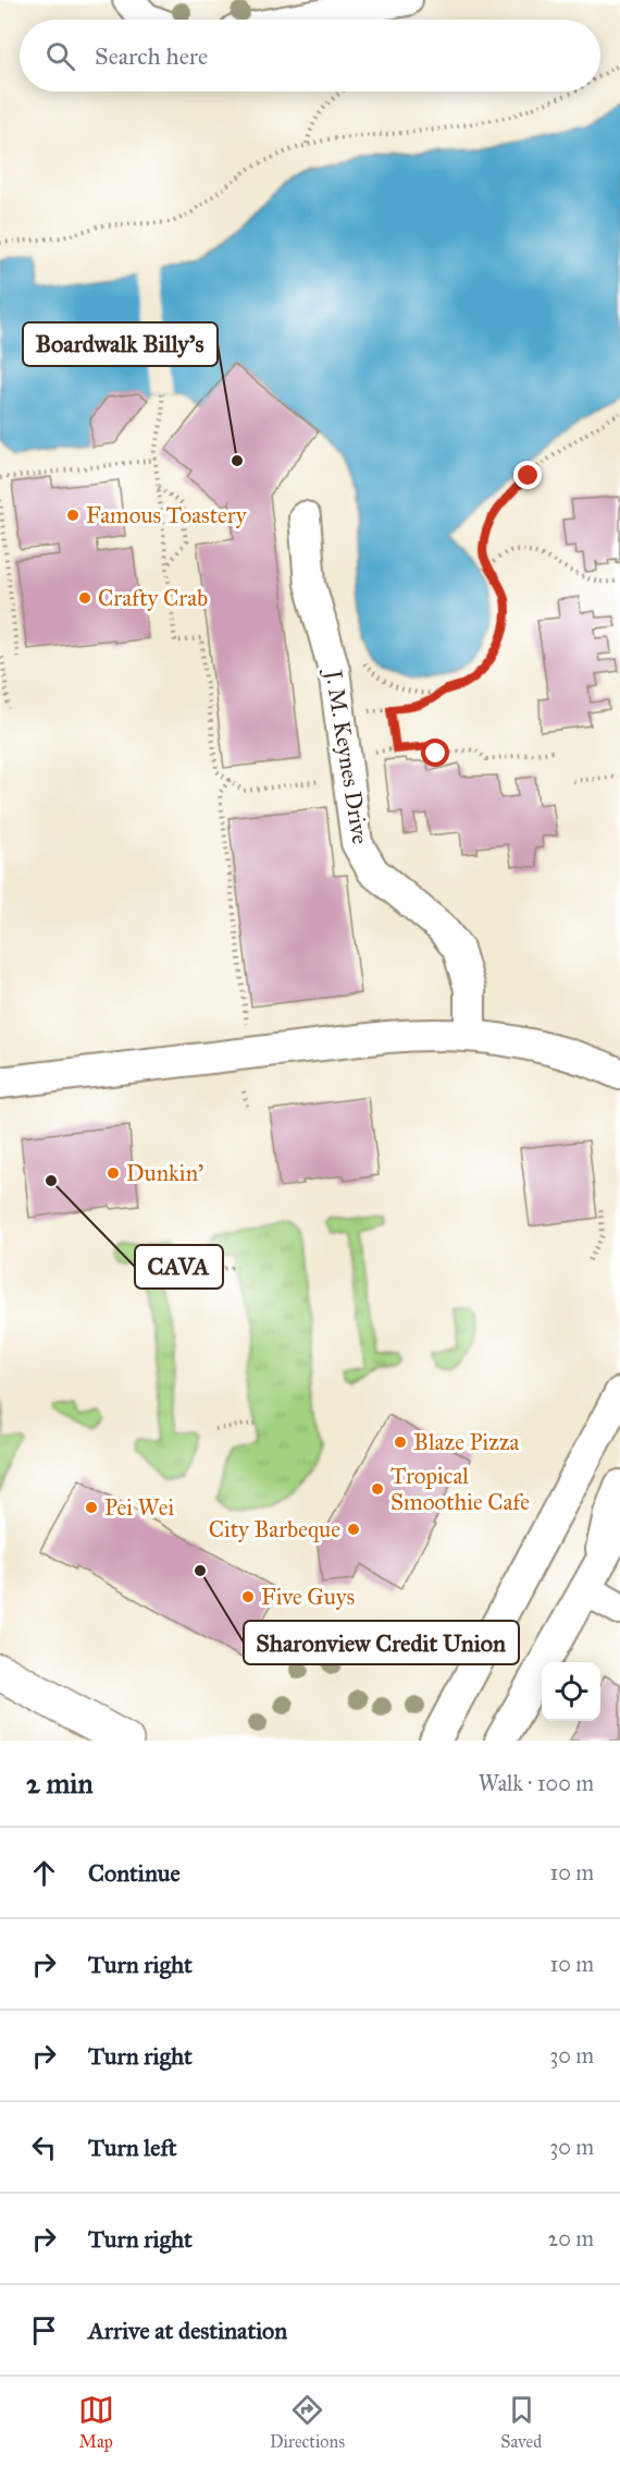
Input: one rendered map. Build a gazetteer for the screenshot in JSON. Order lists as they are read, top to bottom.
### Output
{
  "streets": {
    "street": ["J. M. Keynes Drive"]
  },
  "places": [
    "Boardwalk Billy's",
    "Famous Toastery",
    "Crafty Crab",
    "Dunkin'",
    "CAVA",
    "Blaze Pizza",
    "Tropical Smoothie Cafe",
    "Pei Wei",
    "City Barbeque",
    "Sharonview Credit Union",
    "Five Guys"
  ],
  "page": {
    "search": "Search here",
    "heading": ["2 min", "Walk · 100 m"],
    "list": [
      ["Continue", "10 m"],
      ["Turn right", "10 m"],
      ["Turn right", "30 m"],
      ["Turn left", "30 m"],
      ["Turn right", "20 m"],
      "Arrive at destination"
    ],
    "nav": ["Map", "Directions", "Saved"]
  }
}
